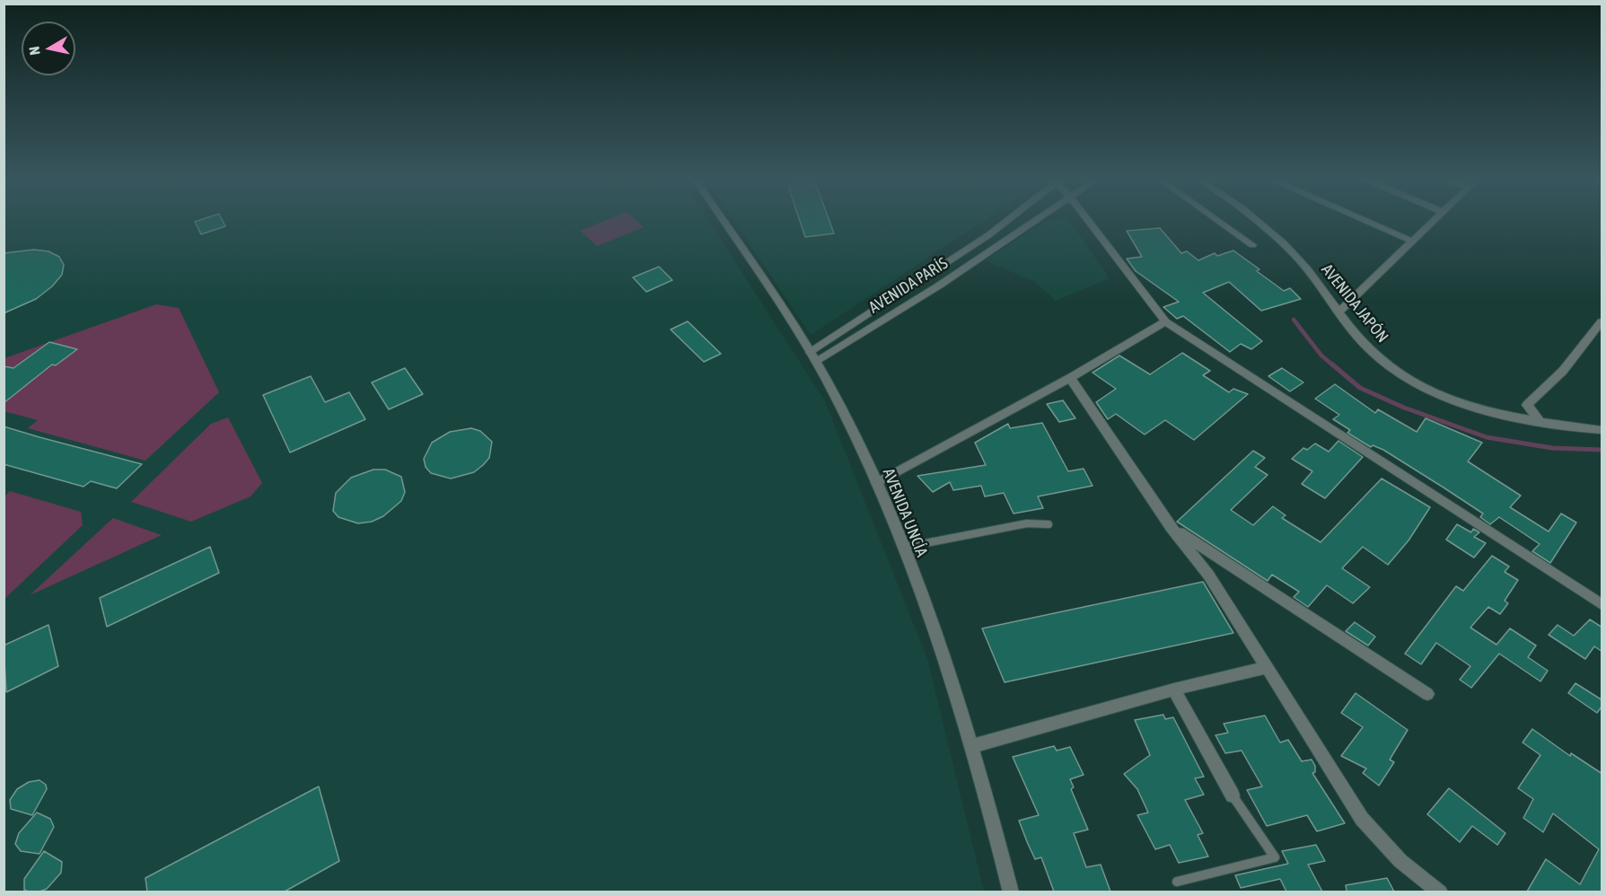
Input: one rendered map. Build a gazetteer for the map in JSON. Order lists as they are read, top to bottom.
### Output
{
  "streets": {
    "street": ["AVENIDA PARÍS", "AVENIDA JAPÓN", "AVENIDA UNCÍA"]
  },
  "crossings": [
    ["AVENIDA PARÍS", "AVENIDA UNCÍA"]
  ],
  "north": "left"
}
